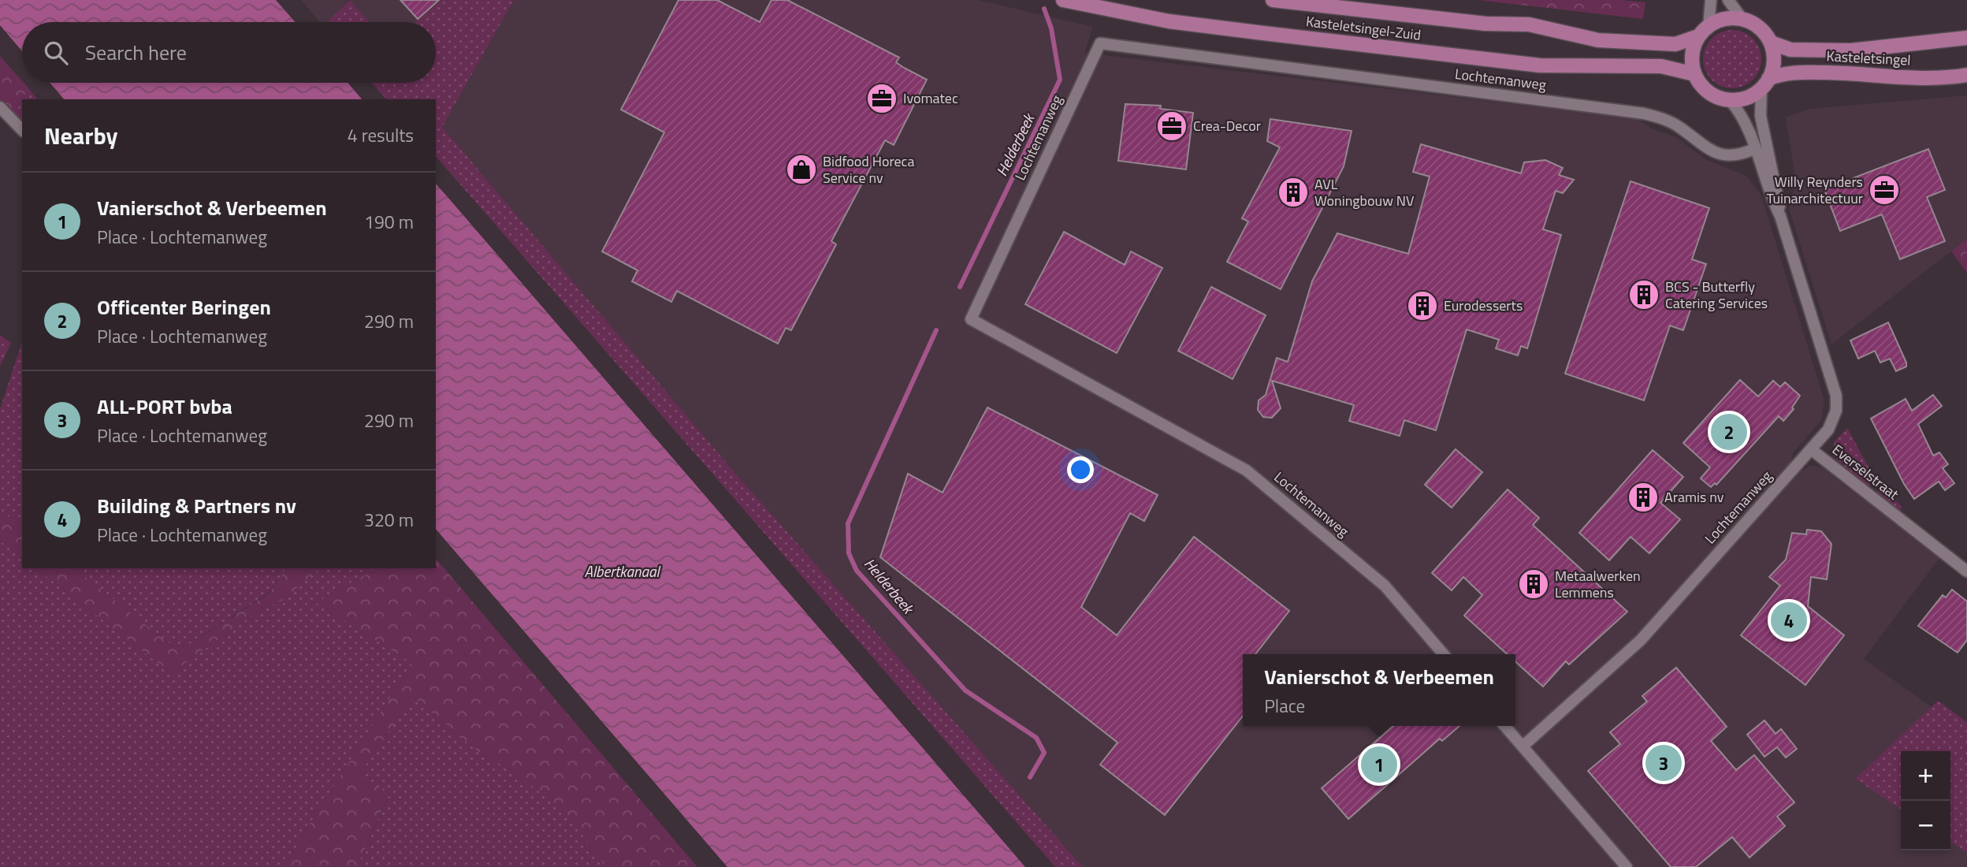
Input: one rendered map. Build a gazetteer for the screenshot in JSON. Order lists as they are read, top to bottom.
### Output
{
  "streets": {
    "main road": ["Kasteletsingel-Zuid", "Kasteletsingel"],
    "street": ["Lochtemanweg", "Everselstraat"]
  },
  "crossings": [
    ["Kasteletsingel-Zuid", "Kasteletsingel"],
    ["Kasteletsingel-Zuid", "Everselstraat"],
    ["Kasteletsingel", "Everselstraat"],
    ["Lochtemanweg", "Everselstraat"]
  ],
  "water": ["Helderbeek", "Albertkanaal"],
  "places": {
    "office": ["Ivomatec", "Crea-Decor", "Willy Reynders Tuinarchitectuur"],
    "shop": ["Bidfood Horeca Service nv"],
    "building": [
      "AVL Woningbouw NV",
      "BCS - Butterfly Catering Services",
      "Eurodesserts",
      "Aramis nv",
      "Metaalwerken Lemmens"
    ]
  },
  "page": {
    "search": "Search here",
    "heading": ["Nearby", "4 results"],
    "list": [
      {
        "mark": "1",
        "name": "Vanierschot & Verbeemen",
        "note": "Place · Lochtemanweg",
        "value": "190 m"
      },
      {
        "mark": "2",
        "name": "Officenter Beringen",
        "note": "Place · Lochtemanweg",
        "value": "290 m"
      },
      {
        "mark": "3",
        "name": "ALL-PORT bvba",
        "note": "Place · Lochtemanweg",
        "value": "290 m"
      },
      {
        "mark": "4",
        "name": "Building & Partners nv",
        "note": "Place · Lochtemanweg",
        "value": "320 m"
      }
    ],
    "pins": [
      "2",
      "4",
      "3",
      "1"
    ],
    "popup": ["Vanierschot & Verbeemen", "Place"],
    "map_buttons": ["+", "−"]
  }
}
